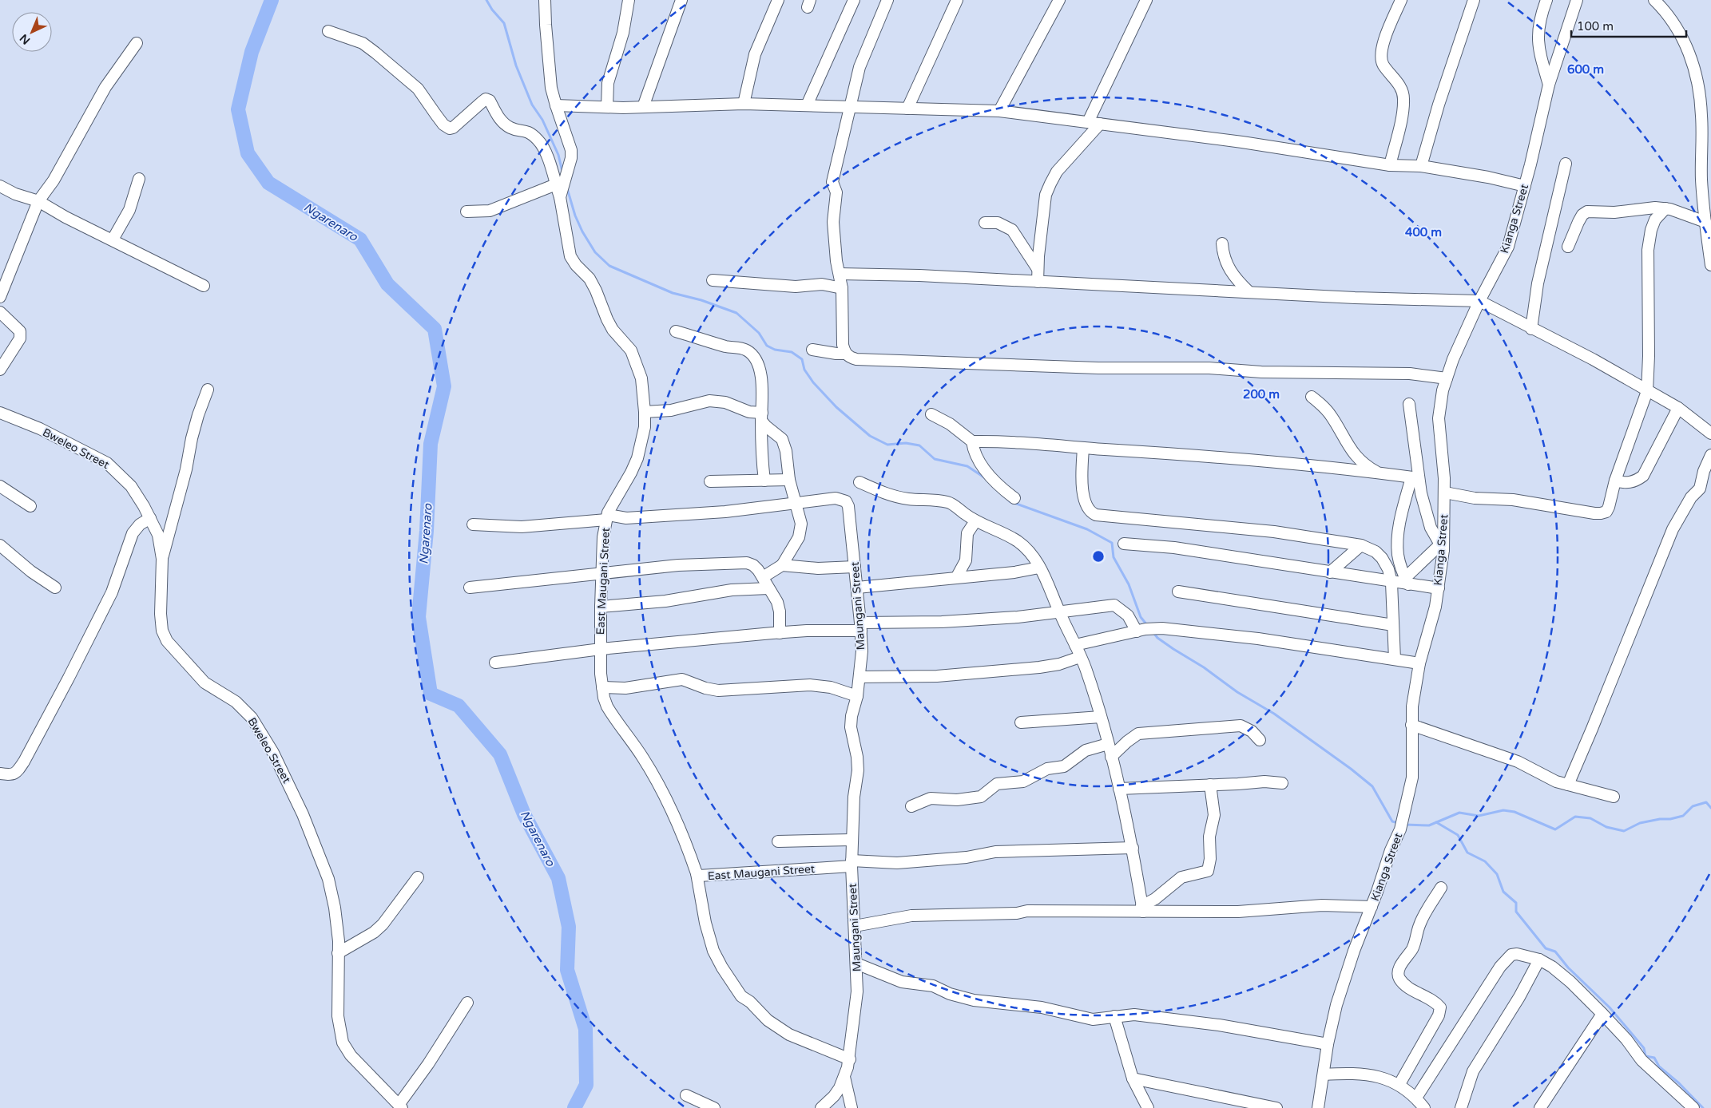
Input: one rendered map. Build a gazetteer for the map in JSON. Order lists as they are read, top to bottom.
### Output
{
  "streets": {
    "street": [
      "Kianga Street",
      "Bweleo Street",
      "East Maugani Street",
      "Maungani Street"
    ]
  },
  "crossings": [
    ["East Maugani Street", "Maungani Street"]
  ],
  "water": ["Ngarenaro"],
  "scale_bar": "100 m",
  "north": "bottom left",
  "rings": ["600 m", "400 m", "200 m"]
}
